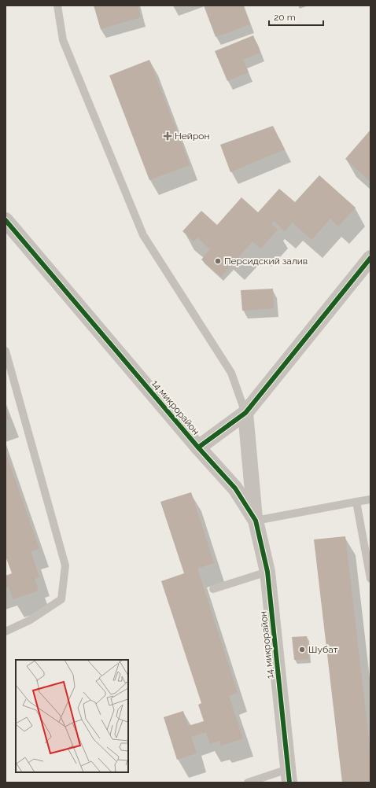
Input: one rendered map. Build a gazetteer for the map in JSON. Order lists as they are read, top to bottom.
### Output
{
  "streets": {
    "street": ["14 микрорайон"]
  },
  "places": {
    "health": ["Нейрон"],
    "other": ["Персидский залив", "Шубат"]
  },
  "scale_bar": "20 m"
}
